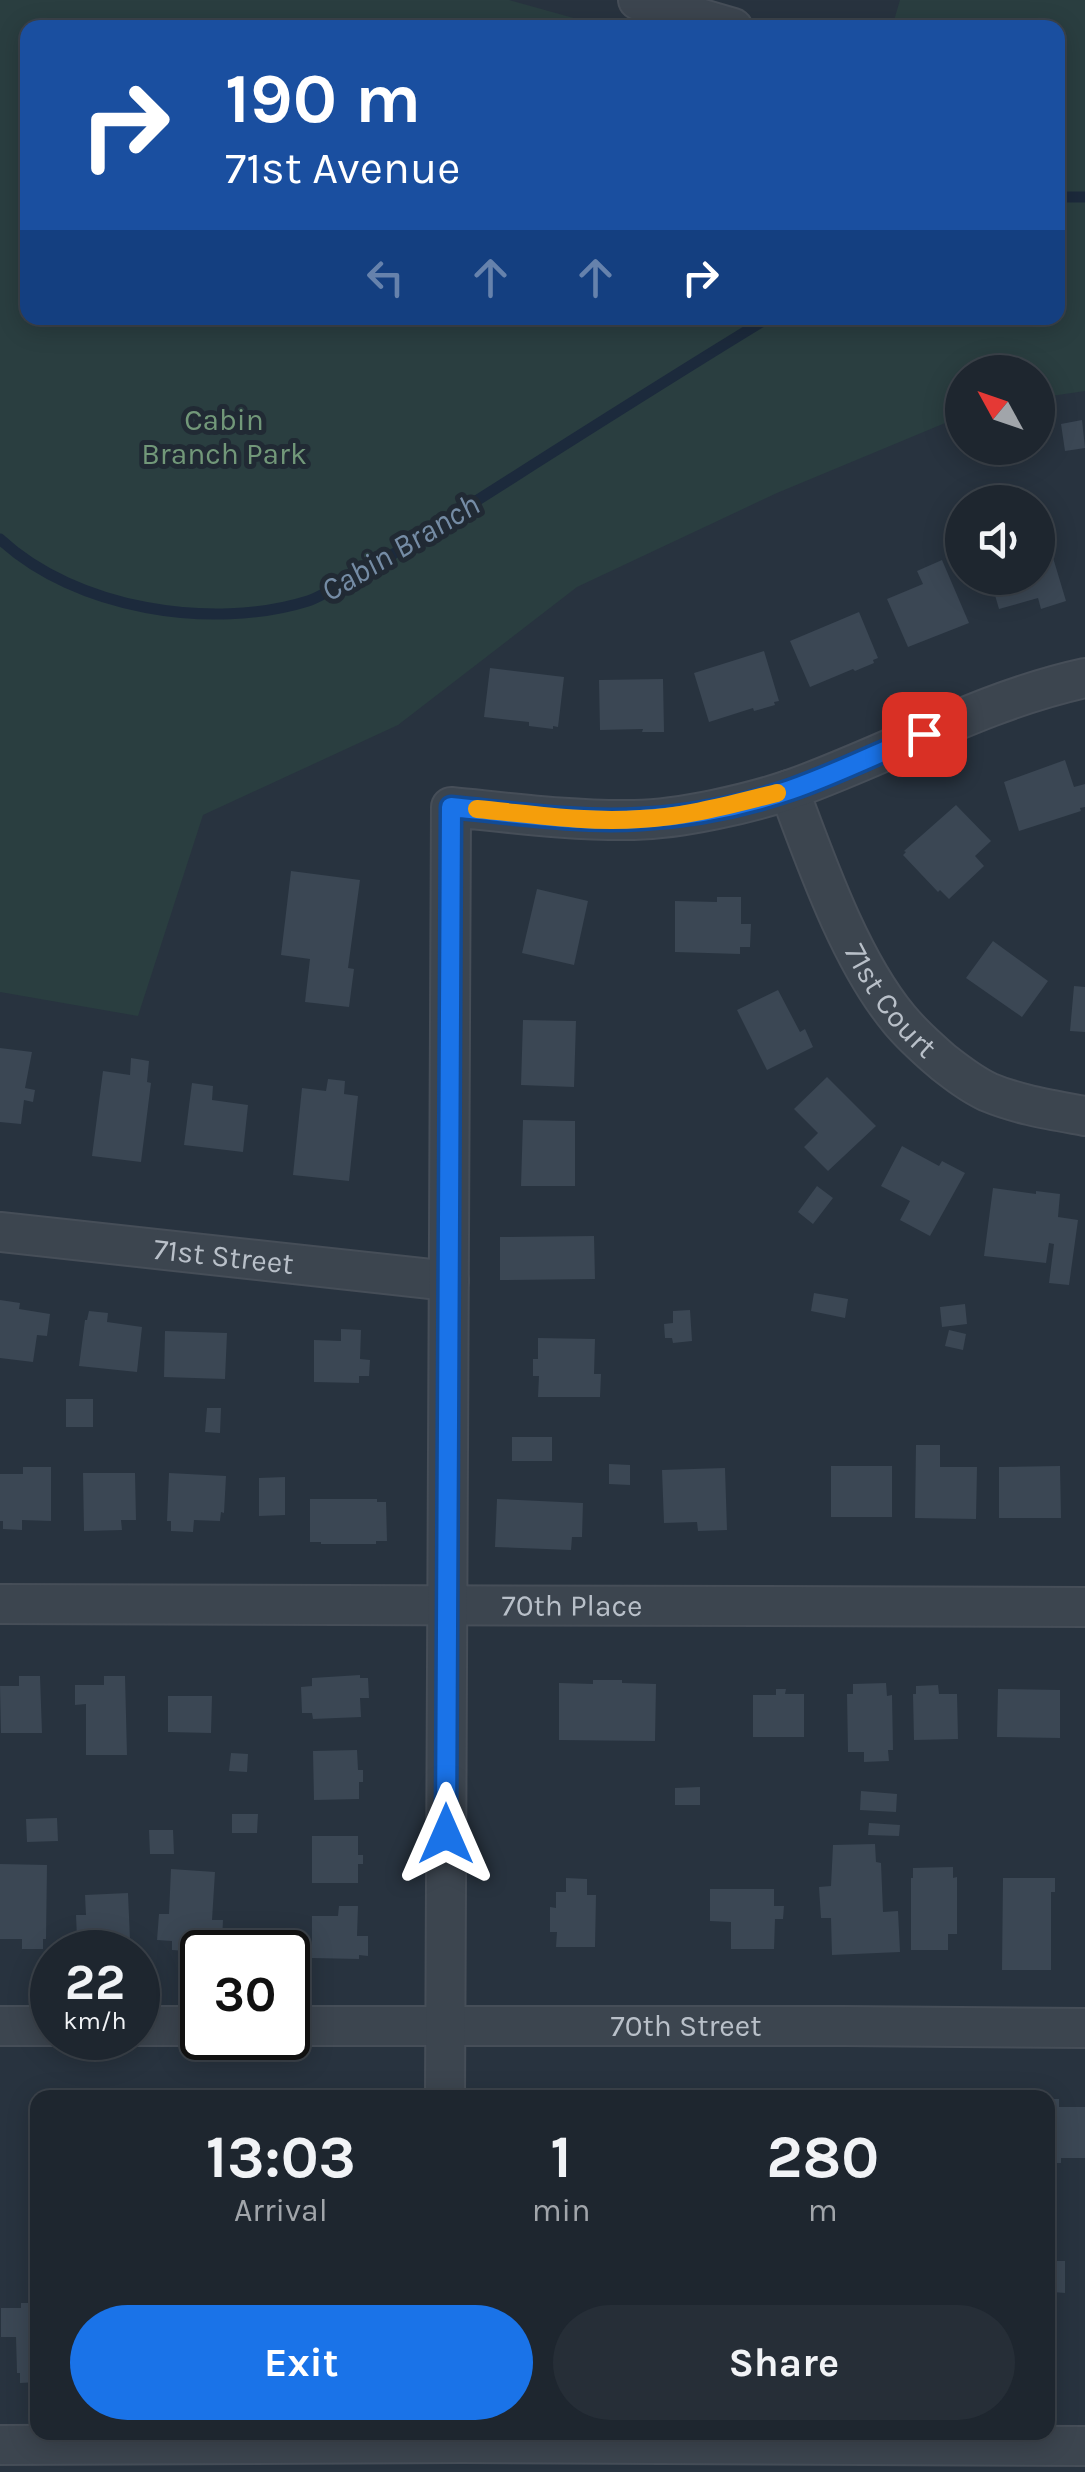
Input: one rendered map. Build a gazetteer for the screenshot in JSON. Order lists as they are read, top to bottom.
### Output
{
  "streets": {
    "street": [
      "71st Court",
      "71st Street",
      "70th Place",
      "70th Street"
    ]
  },
  "water": ["Cabin Branch"],
  "parks": ["Cabin Branch Park"],
  "north": "top left",
  "page": {
    "turn": ["190 m", "71st Avenue"],
    "speed": "22 km/h",
    "limit": "30",
    "eta": [
      "13:03",
      "Arrival",
      "1",
      "min",
      "280",
      "m"
    ],
    "buttons": ["Exit", "Share"]
  }
}
